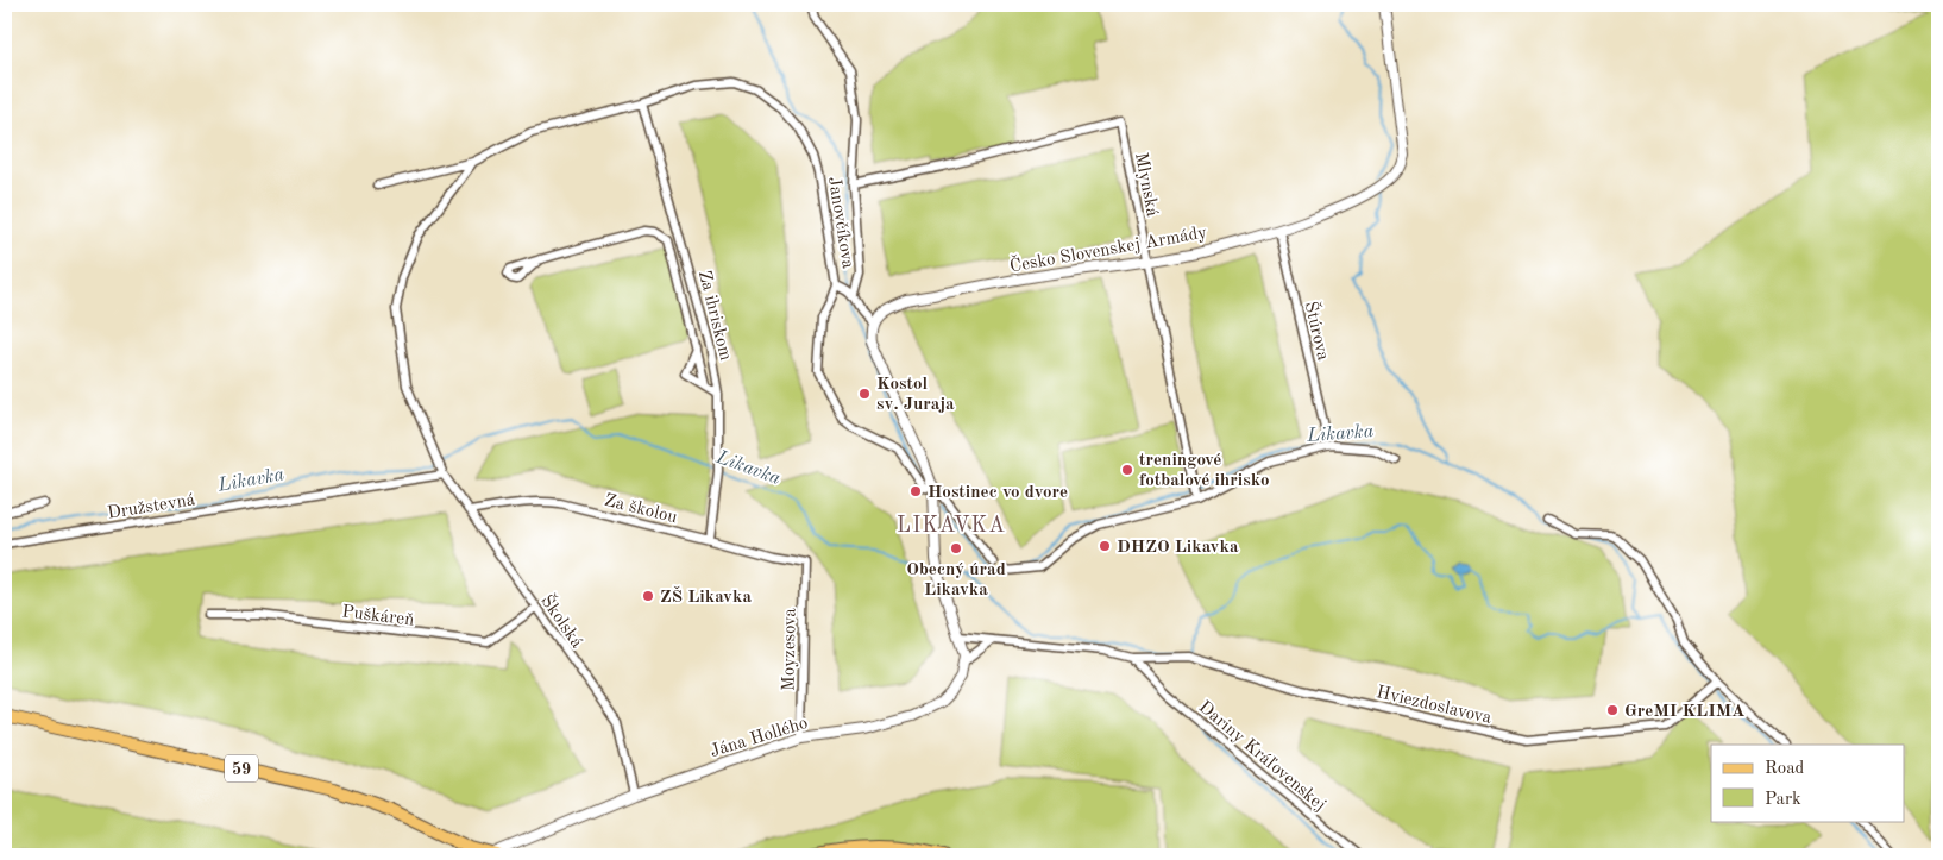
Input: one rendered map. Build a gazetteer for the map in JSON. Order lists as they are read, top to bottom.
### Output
{
  "streets": {
    "main road": ["59"],
    "street": [
      "Mlynská",
      "Janovčíkova",
      "Česko Slovenskej Armády",
      "Za ihriskom",
      "Štúrova",
      "Družstevná",
      "Za školou",
      "Puškáreň",
      "Školská",
      "Moyzesova",
      "Hviezdoslavova",
      "Jána Hollého",
      "Dariny Kráľovenskej"
    ]
  },
  "crossings": [
    ["Mlynská", "Česko Slovenskej Armády"],
    ["Janovčíkova", "Česko Slovenskej Armády"],
    ["Janovčíkova", "Za ihriskom"],
    ["Janovčíkova", "Školská"],
    ["Janovčíkova", "Jána Hollého"],
    ["Česko Slovenskej Armády", "Štúrova"],
    ["Za ihriskom", "Za školou"],
    ["Družstevná", "Školská"],
    ["Za školou", "Školská"],
    ["Za školou", "Moyzesova"],
    ["Puškáreň", "Školská"],
    ["Školská", "Jána Hollého"],
    ["Moyzesova", "Jána Hollého"],
    ["Hviezdoslavova", "Dariny Kráľovenskej"],
    ["Jána Hollého", "59"]
  ],
  "districts": ["LIKAVKA"],
  "water": ["Likavka"],
  "places": [
    "Kostol sv. Juraja",
    "treningové fotbalové ihrisko",
    "Hostinec vo dvore",
    "DHZO Likavka",
    "Obecný úrad Likavka",
    "ZŠ Likavka",
    "GreMI KLIMA"
  ],
  "legend": ["Road", "Park"]
}
